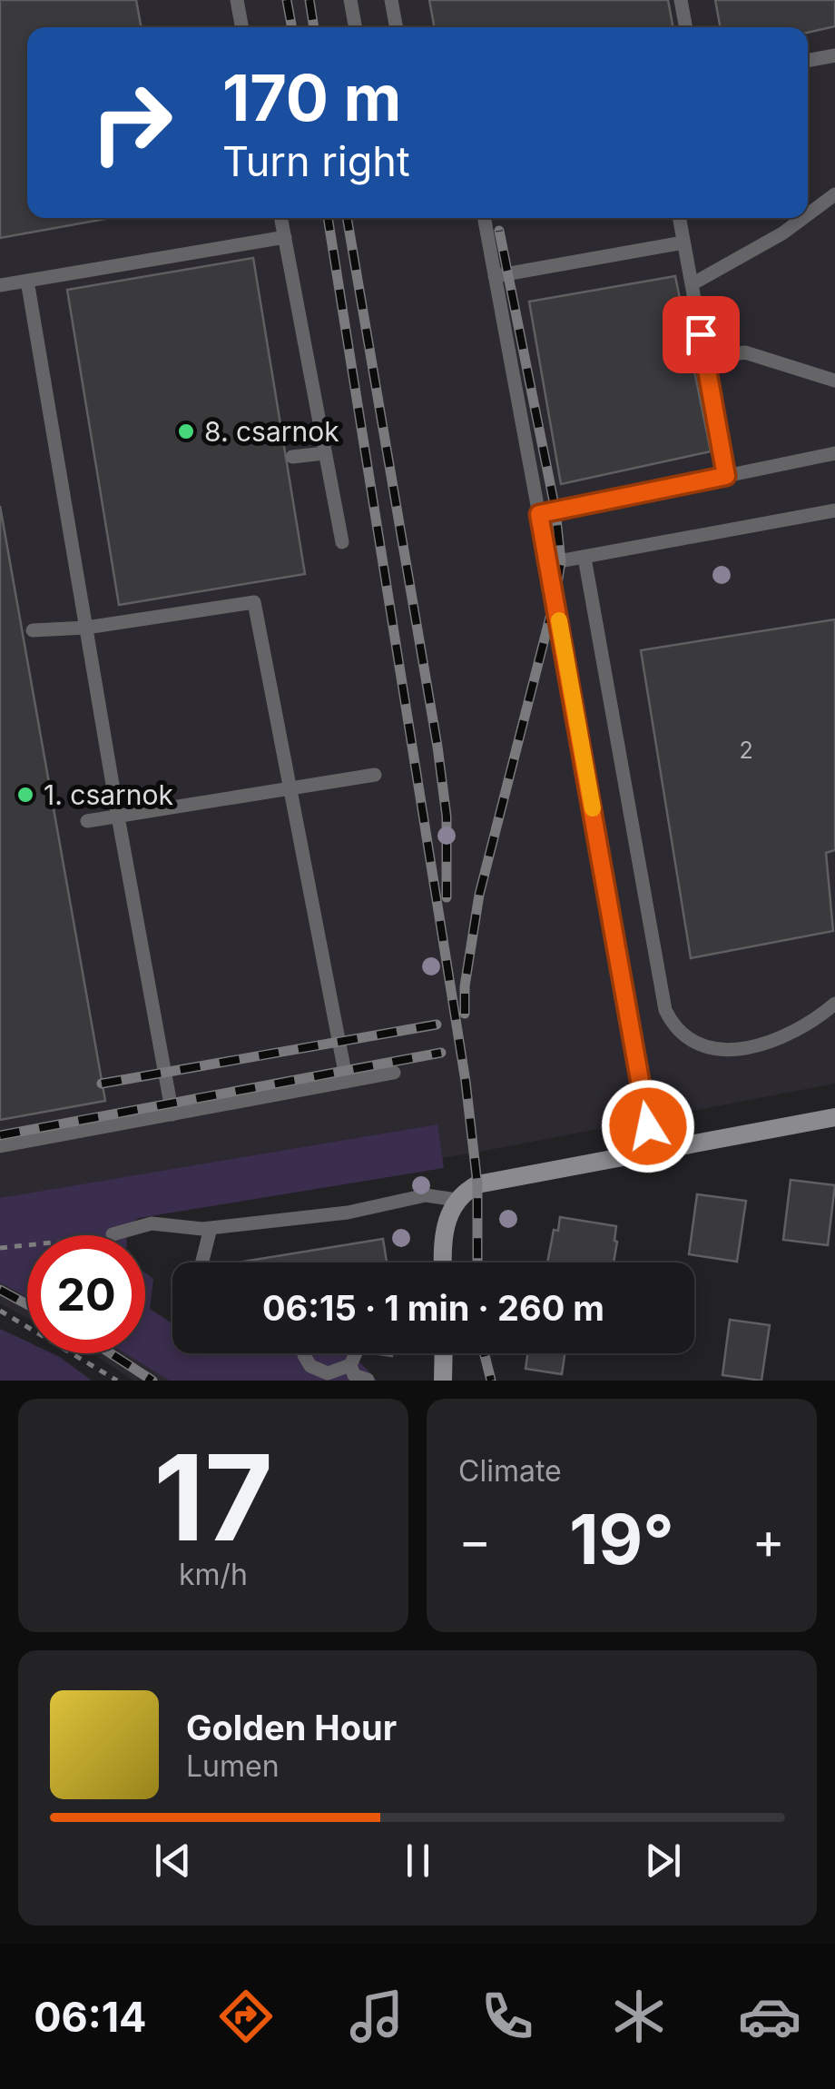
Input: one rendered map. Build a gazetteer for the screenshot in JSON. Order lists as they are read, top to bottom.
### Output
{
  "places": ["8. csarnok", "1. csarnok"],
  "house_numbers": ["2"],
  "page": {
    "turn": ["170 m", "Turn right"],
    "limit": "20",
    "trip": "06:15 · 1 min · 260 m",
    "tile": [
      ["17", "km/h"],
      "Climate"
    ],
    "heat": ["−", "19°", "+"],
    "song": ["Golden Hour", "Lumen"],
    "tabs": "06:14"
  }
}
